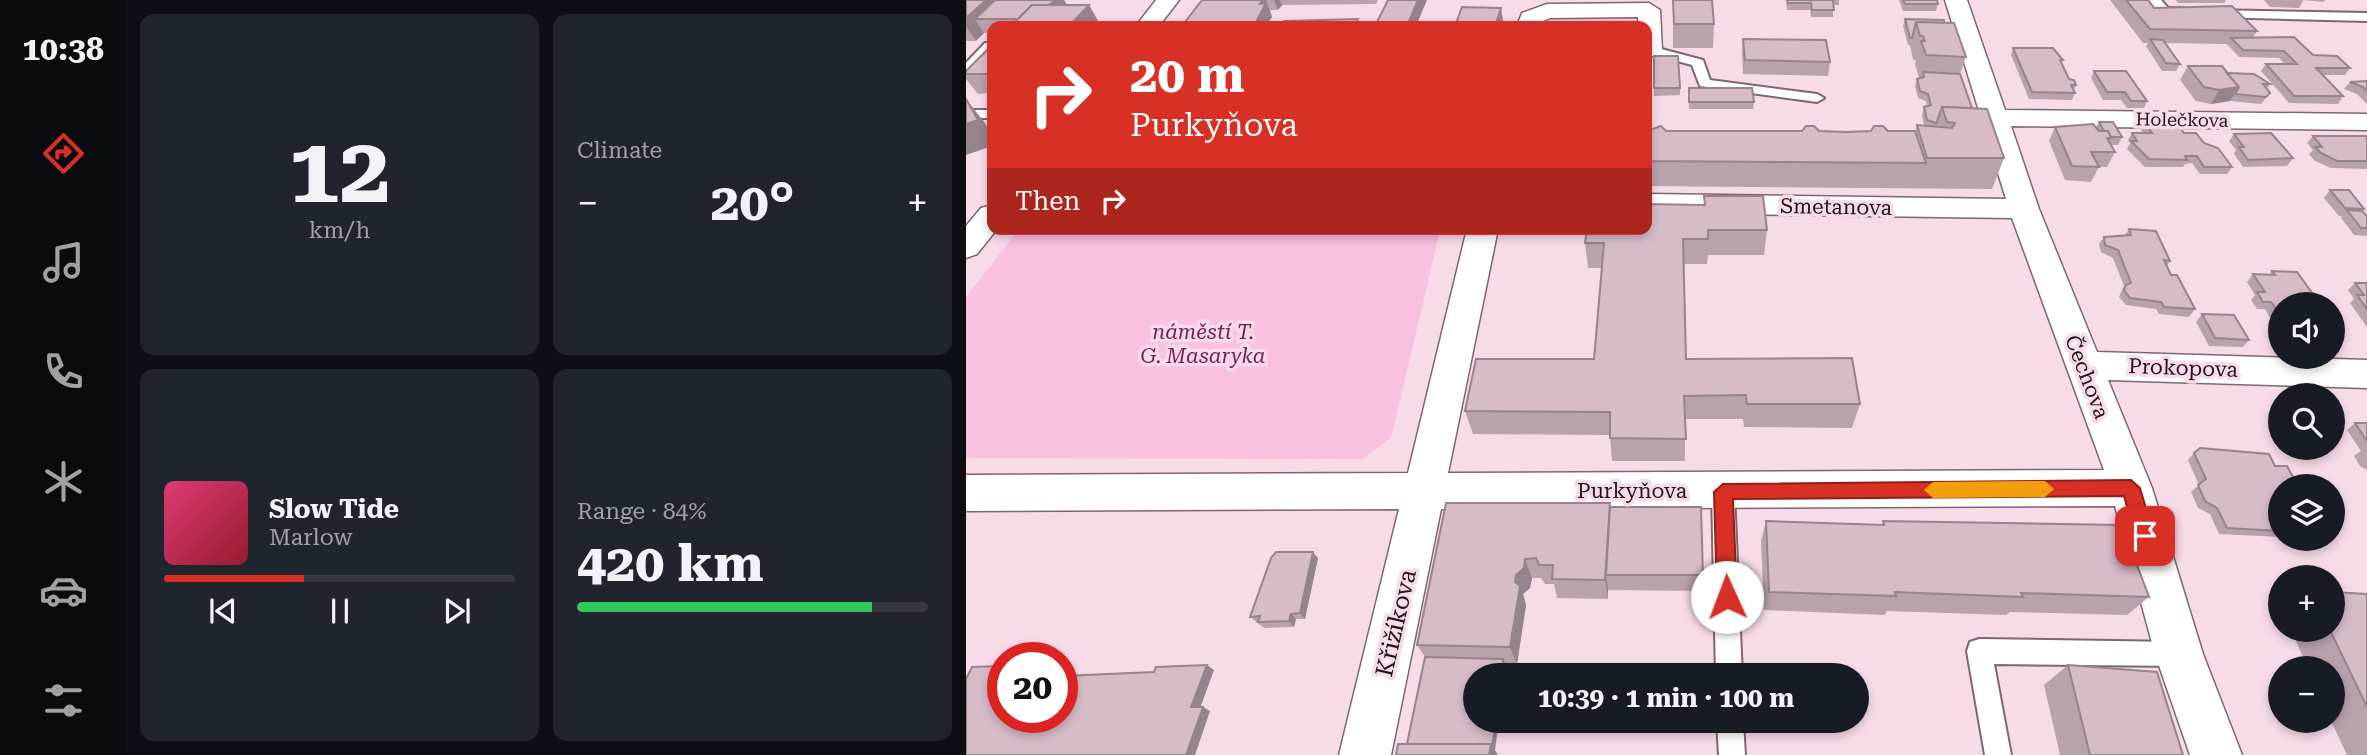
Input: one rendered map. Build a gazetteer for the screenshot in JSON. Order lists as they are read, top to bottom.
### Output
{
  "streets": {
    "street": [
      "Holečkova",
      "Smetanova",
      "Prokopova",
      "Čechova",
      "Purkyňova",
      "Křižíkova"
    ]
  },
  "crossings": [
    ["Holečkova", "Čechova"],
    ["Smetanova", "Čechova"],
    ["Prokopova", "Čechova"],
    ["Čechova", "Purkyňova"],
    ["Purkyňova", "Křižíkova"]
  ],
  "parks": ["náměstí T. G. Masaryka"],
  "page": {
    "tabs": "10:38",
    "tile": [
      ["12", "km/h"],
      "Climate",
      ["Range · 84%", "420 km"]
    ],
    "turn": ["20 m", "Purkyňova"],
    "then": "Then",
    "heat": ["−", "20°", "+"],
    "map_buttons": ["+", "−"],
    "song": ["Slow Tide", "Marlow"],
    "limit": "20",
    "trip": "10:39 · 1 min · 100 m"
  }
}
